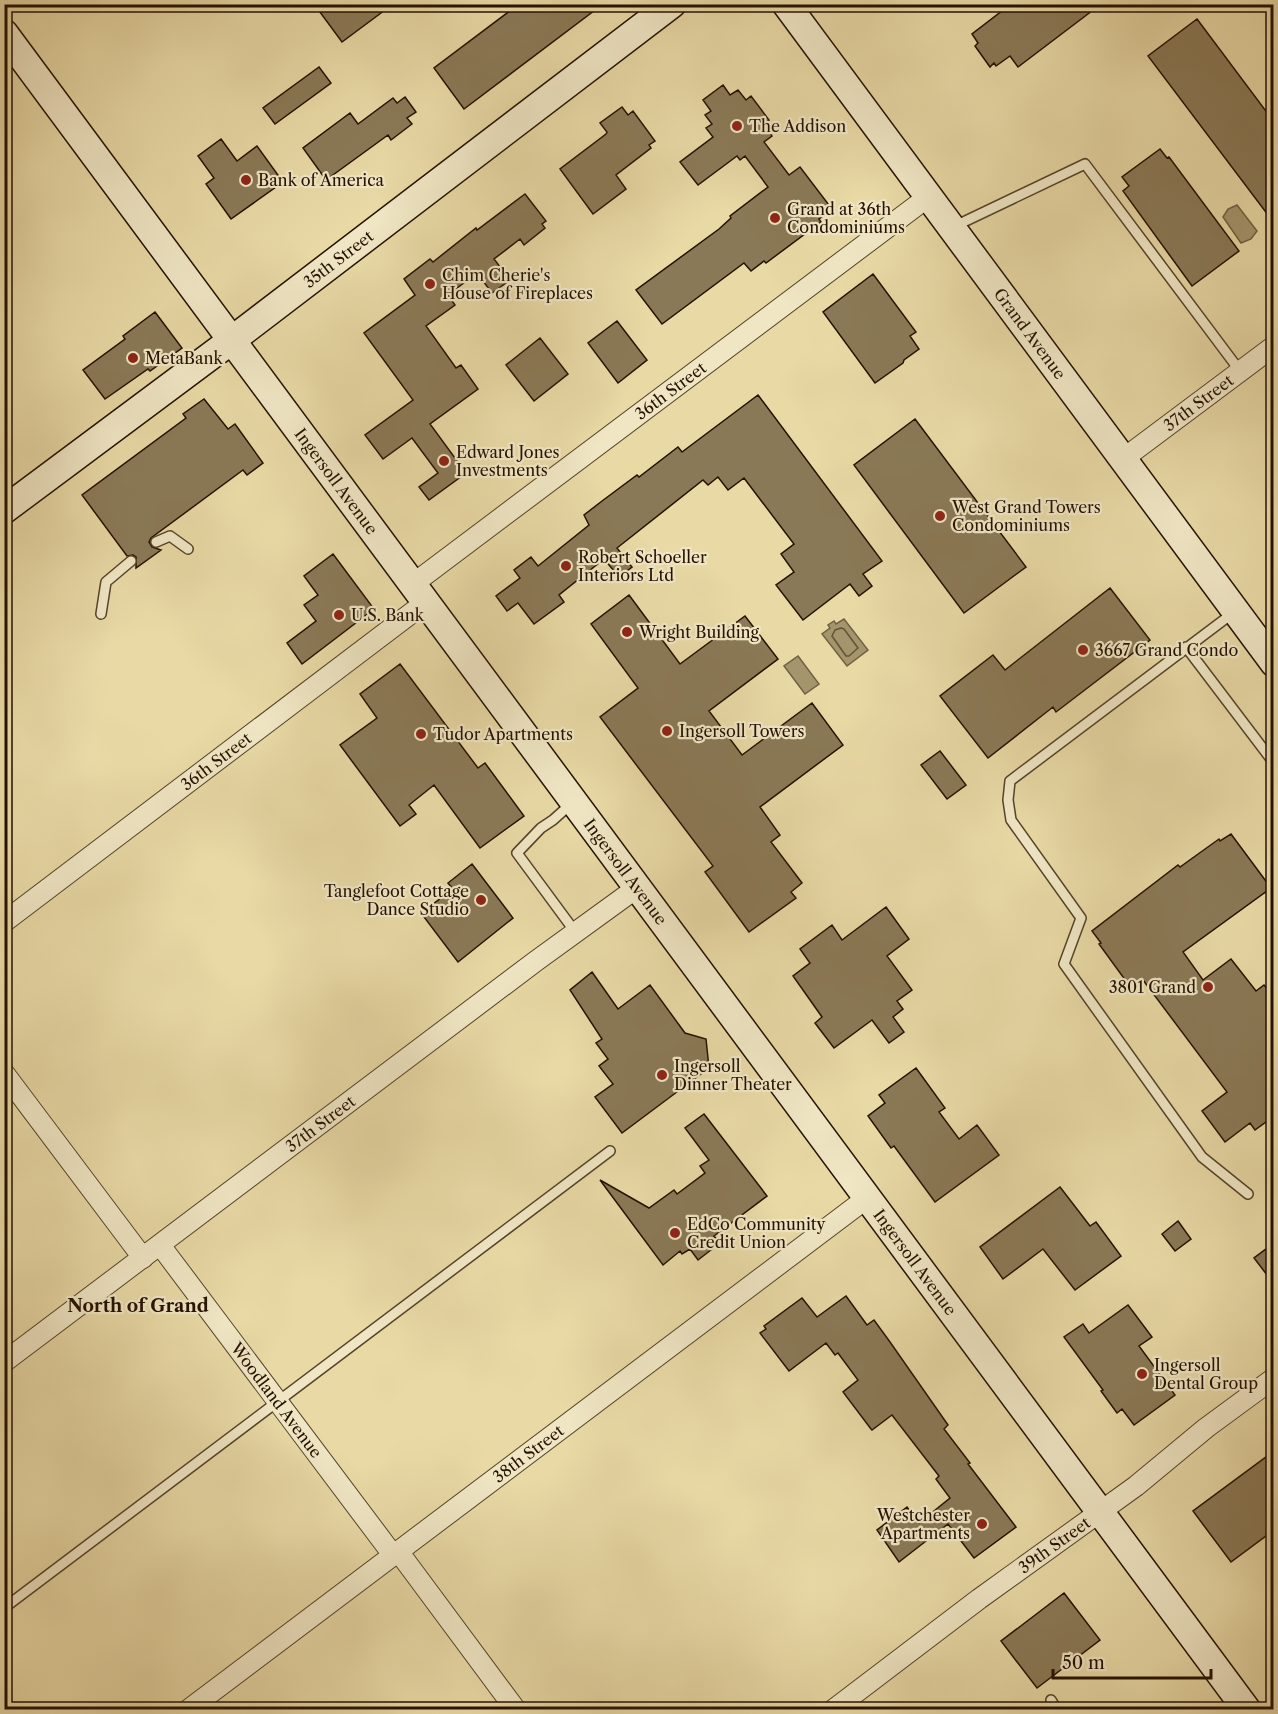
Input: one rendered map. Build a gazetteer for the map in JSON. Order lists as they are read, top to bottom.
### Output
{
  "streets": {
    "main road": ["35th Street", "Grand Avenue", "Ingersoll Avenue"],
    "street": [
      "36th Street",
      "37th Street",
      "Woodland Avenue",
      "38th Street",
      "39th Street"
    ]
  },
  "crossings": [
    ["35th Street", "Ingersoll Avenue"],
    ["Grand Avenue", "36th Street"],
    ["Grand Avenue", "37th Street"],
    ["36th Street", "Ingersoll Avenue"],
    ["37th Street", "Ingersoll Avenue"],
    ["37th Street", "Woodland Avenue"],
    ["Ingersoll Avenue", "38th Street"],
    ["Ingersoll Avenue", "39th Street"],
    ["Woodland Avenue", "38th Street"]
  ],
  "districts": ["North of Grand"],
  "places": [
    "The Addison",
    "Bank of America",
    "Grand at 36th Condominiums",
    "Chim Cherie's House of Fireplaces",
    "MetaBank",
    "Edward Jones Investments",
    "West Grand Towers Condominiums",
    "Robert Schoeller Interiors Ltd",
    "U.S. Bank",
    "Wright Building",
    "3667 Grand Condo",
    "Ingersoll Towers",
    "Tudor Apartments",
    "Tanglefoot Cottage Dance Studio",
    "3801 Grand",
    "Ingersoll Dinner Theater",
    "EdCo Community Credit Union",
    "Ingersoll Dental Group",
    "Westchester Apartments"
  ],
  "scale_bar": "50 m"
}
